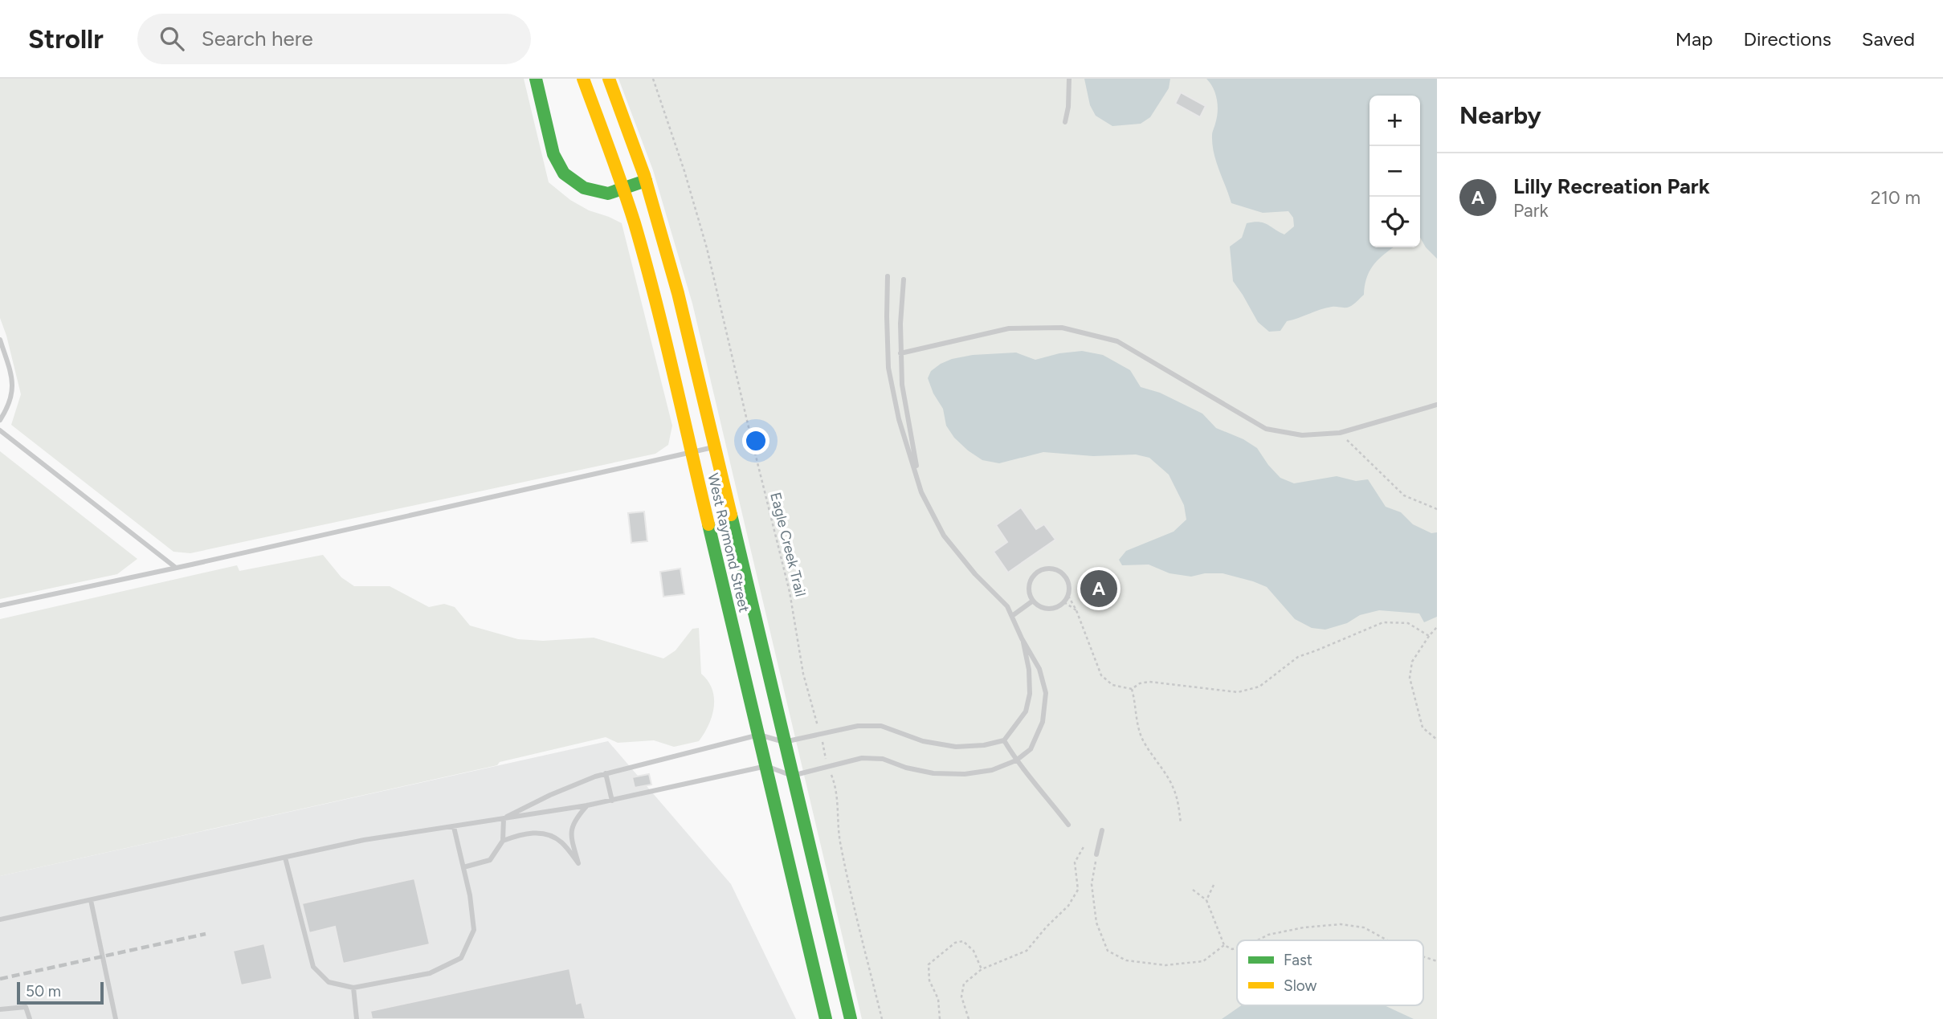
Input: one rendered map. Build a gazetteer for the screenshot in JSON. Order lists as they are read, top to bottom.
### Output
{
  "streets": {
    "main road": ["West Raymond Street"],
    "path": ["Eagle Creek Trail"]
  },
  "legend": ["Fast", "Slow"],
  "scale_bar": "50 m",
  "page": {
    "header": "Strollr",
    "search": "Search here",
    "nav": ["Map", "Directions", "Saved"],
    "heading": "Nearby",
    "map_buttons": ["+", "−"],
    "list": [
      {
        "mark": "A",
        "name": "Lilly Recreation Park",
        "note": "Park",
        "value": "210 m"
      }
    ],
    "pins": "A",
    "scale": "50 m"
  }
}
